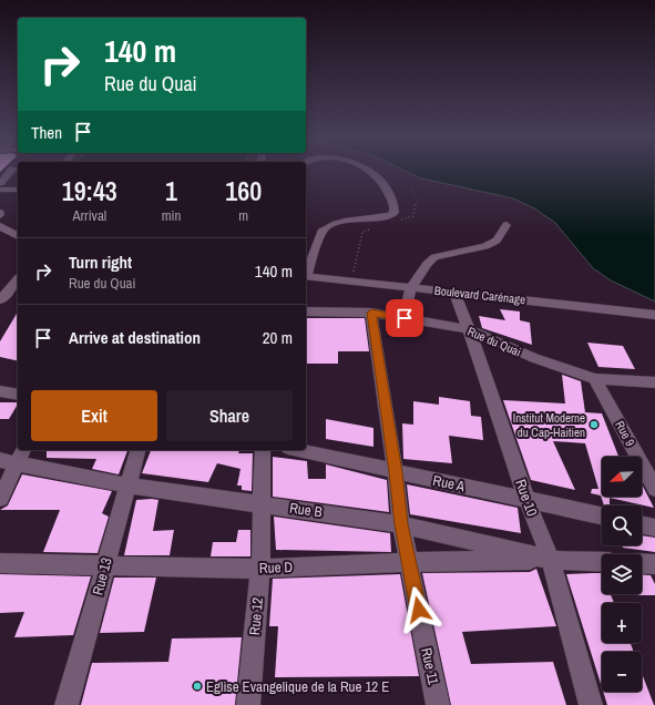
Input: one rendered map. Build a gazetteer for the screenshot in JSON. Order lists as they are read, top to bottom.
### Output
{
  "streets": {
    "street": [
      "Boulevard Carénage",
      "Rue du Quai",
      "Rue 9",
      "Rue A",
      "Rue 10",
      "Rue B",
      "Rue D",
      "Rue 13",
      "Rue 12",
      "Rue 11"
    ]
  },
  "crossings": [
    ["Boulevard Carénage", "Rue 10"],
    ["Rue du Quai", "Rue 9"],
    ["Rue du Quai", "Rue 10"],
    ["Rue du Quai", "Rue 11"],
    ["Rue A", "Rue 10"],
    ["Rue A", "Rue 11"],
    ["Rue 10", "Rue B"],
    ["Rue 10", "Rue D"],
    ["Rue B", "Rue D"],
    ["Rue B", "Rue 13"],
    ["Rue B", "Rue 12"],
    ["Rue B", "Rue 11"],
    ["Rue D", "Rue 13"],
    ["Rue D", "Rue 12"],
    ["Rue D", "Rue 11"]
  ],
  "places": ["Institut Moderne du Cap-Haitien", "Eglise Evangelique de la Rue 12 E"],
  "north": "bottom left",
  "page": {
    "turn": ["140 m", "Rue du Quai"],
    "then": "Then",
    "eta": [
      "19:43",
      "Arrival",
      "1",
      "min",
      "160",
      "m"
    ],
    "list": [
      {
        "name": "Turn right",
        "note": "Rue du Quai",
        "value": "140 m"
      },
      {
        "name": "Arrive at destination",
        "value": "20 m"
      }
    ],
    "buttons": ["Exit", "Share"],
    "map_buttons": ["+", "−"]
  }
}
